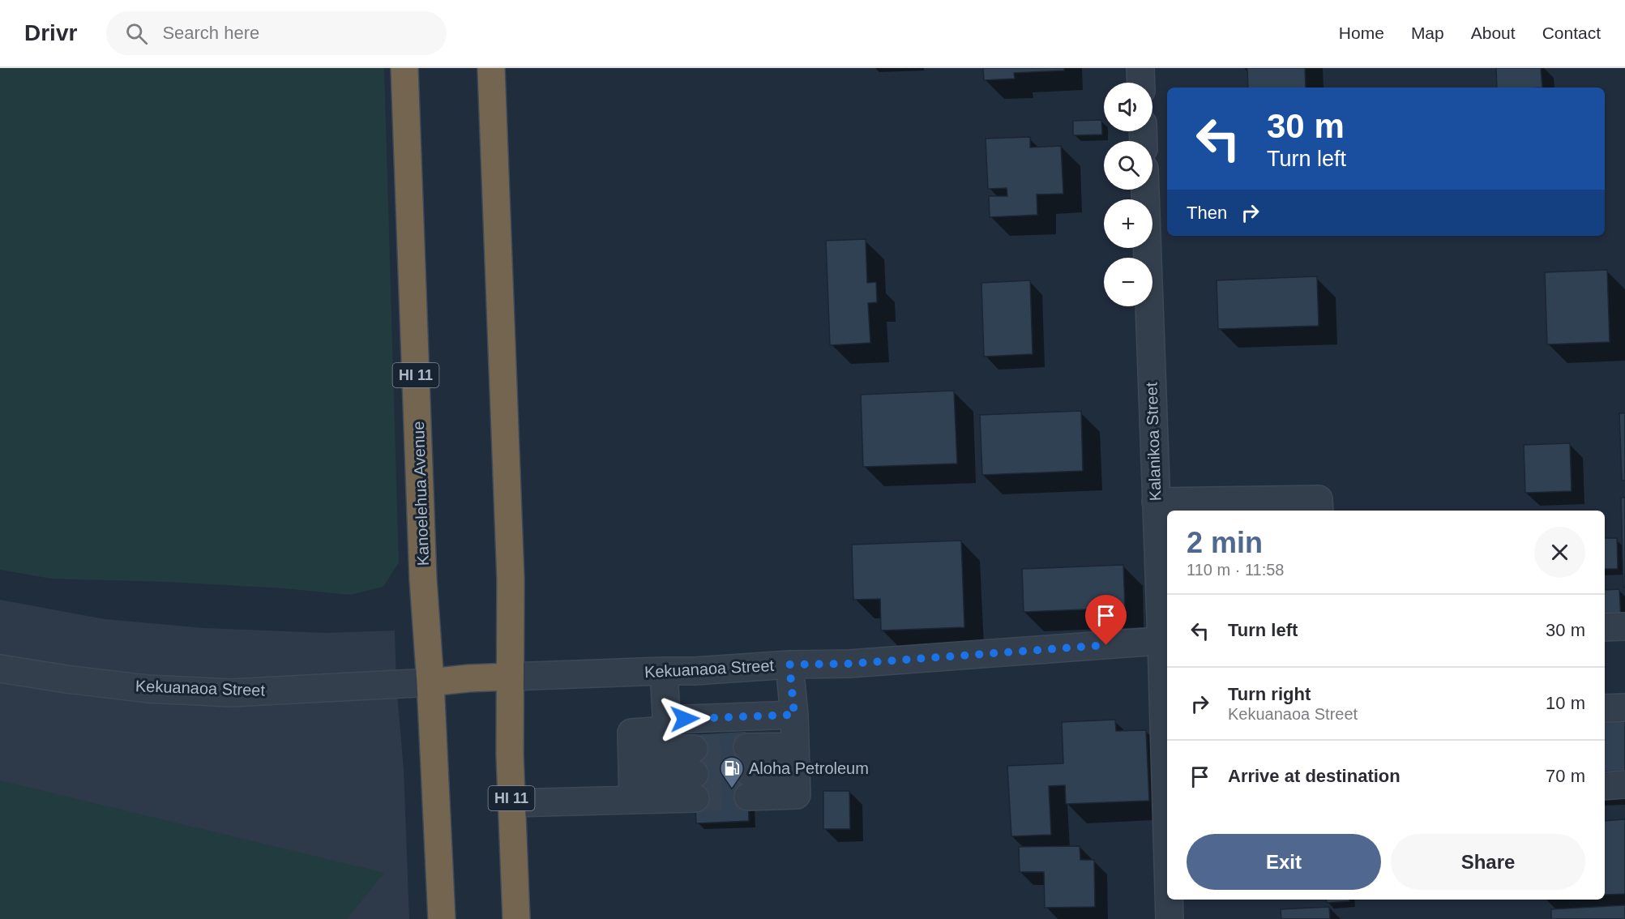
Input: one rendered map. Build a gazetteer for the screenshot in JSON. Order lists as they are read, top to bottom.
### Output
{
  "streets": {
    "highway": ["HI 11", "Kanoelehua Avenue"],
    "street": ["Kalanikoa Street", "Kekuanaoa Street"]
  },
  "crossings": [
    ["HI 11", "Kekuanaoa Street"],
    ["Kalanikoa Street", "Kekuanaoa Street"],
    ["Kanoelehua Avenue", "Kekuanaoa Street"]
  ],
  "places": {
    "fuel station": ["Aloha Petroleum"]
  },
  "page": {
    "header": "Drivr",
    "search": "Search here",
    "nav": [
      "Home",
      "Map",
      "About",
      "Contact"
    ],
    "map_buttons": ["+", "−"],
    "turn": ["30 m", "Turn left"],
    "then": "Then",
    "heading": ["2 min", "110 m · 11:58"],
    "list": [
      {
        "name": "Turn left",
        "value": "30 m"
      },
      {
        "name": "Turn right",
        "note": "Kekuanaoa Street",
        "value": "10 m"
      },
      {
        "name": "Arrive at destination",
        "value": "70 m"
      }
    ],
    "buttons": ["Exit", "Share"]
  }
}
